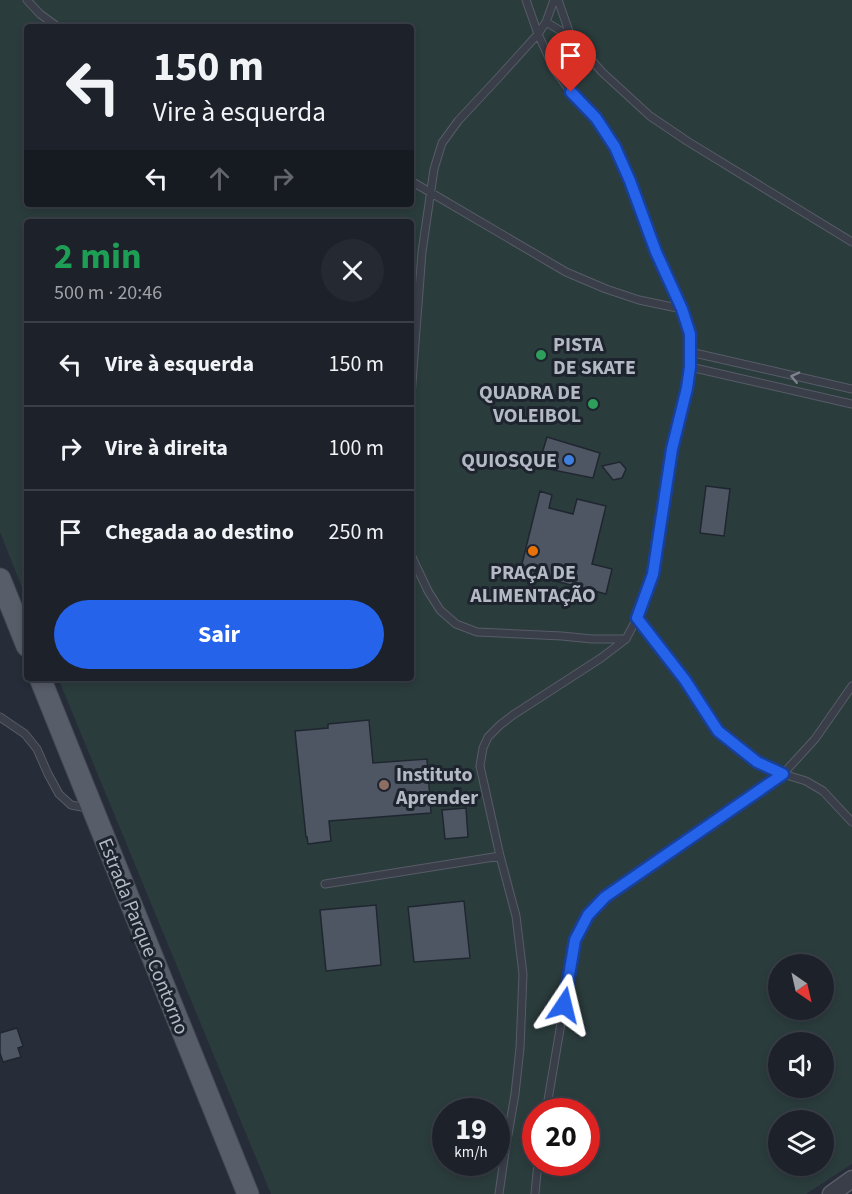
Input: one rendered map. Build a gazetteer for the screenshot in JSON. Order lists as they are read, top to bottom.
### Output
{
  "streets": {
    "main road": ["Estrada Parque Contorno"]
  },
  "places": [
    "PISTA DE SKATE",
    "QUADRA DE VOLEIBOL",
    "QUIOSQUE",
    "PRAÇA DE ALIMENTAÇÃO",
    "Instituto Aprender"
  ],
  "north": "bottom right",
  "page": {
    "turn": ["150 m", "Vire à esquerda"],
    "heading": ["2 min", "500 m · 20:46"],
    "list": [
      {
        "name": "Vire à esquerda",
        "value": "150 m"
      },
      {
        "name": "Vire à direita",
        "value": "100 m"
      },
      {
        "name": "Chegada ao destino",
        "value": "250 m"
      }
    ],
    "buttons": "Sair",
    "speed": "19 km/h",
    "limit": "20"
  }
}
